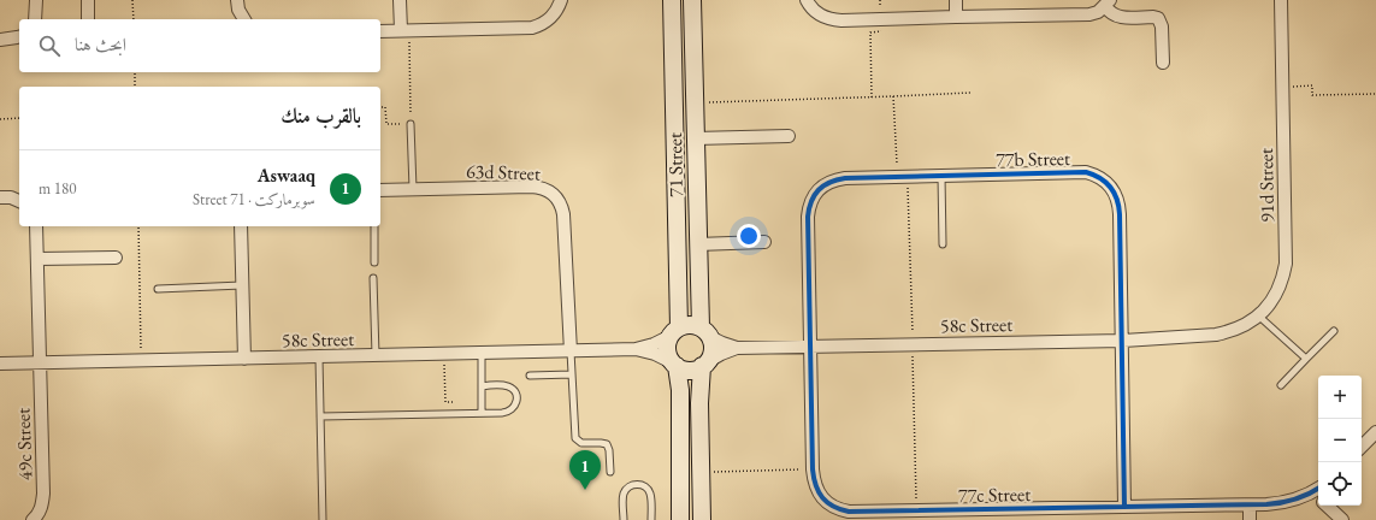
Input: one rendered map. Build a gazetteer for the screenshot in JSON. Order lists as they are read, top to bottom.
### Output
{
  "streets": {
    "street": [
      "77b Street",
      "71 Street",
      "63d Street",
      "91d Street",
      "58c Street",
      "49c Street",
      "77c Street"
    ]
  },
  "crossings": [
    ["77b Street", "58c Street"],
    ["77b Street", "77c Street"],
    ["71 Street", "58c Street"],
    ["63d Street", "58c Street"],
    ["91d Street", "58c Street"],
    ["58c Street", "49c Street"],
    ["58c Street", "77c Street"]
  ],
  "page": {
    "search": "ابحث هنا",
    "heading": "بالقرب منك",
    "list": [
      {
        "mark": "1",
        "name": "Aswaaq",
        "note": "سوبرماركت · 71 Street",
        "value": "180 m"
      }
    ],
    "map_buttons": ["+", "−"],
    "pins": "1"
  }
}
